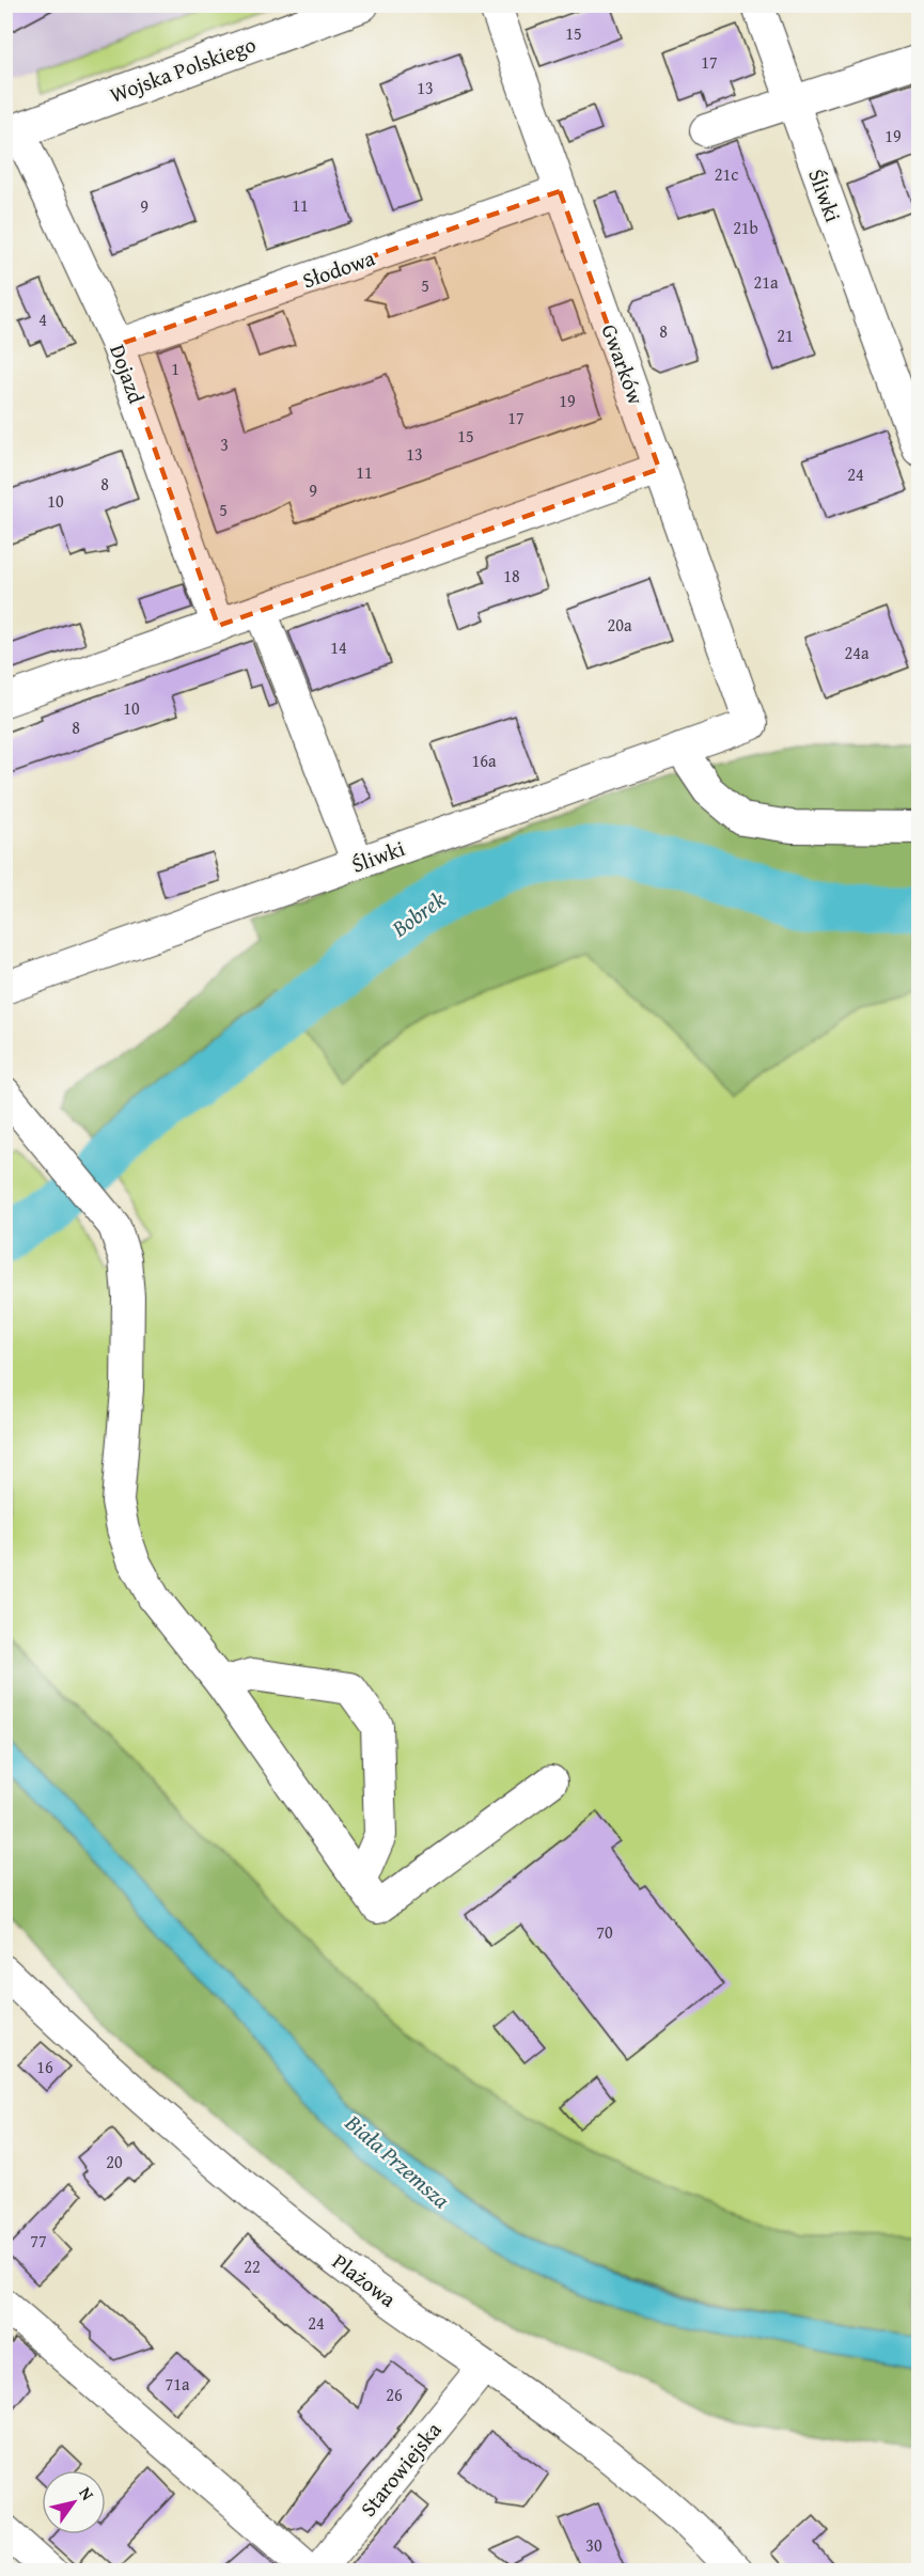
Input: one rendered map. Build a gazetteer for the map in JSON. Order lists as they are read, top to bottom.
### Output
{
  "streets": {
    "main road": ["Wojska Polskiego"],
    "street": [
      "Śliwki",
      "Słodowa",
      "Gwarków",
      "Dojazd",
      "Plażowa",
      "Starowiejska"
    ]
  },
  "crossings": [
    ["Wojska Polskiego", "Dojazd"],
    ["Śliwki", "Gwarków"],
    ["Słodowa", "Gwarków"],
    ["Słodowa", "Dojazd"],
    ["Plażowa", "Starowiejska"]
  ],
  "water": ["Bobrek", "Biała Przemsza"],
  "house_numbers": [
    "15",
    "17",
    "13",
    "19",
    "21c",
    "11",
    "9",
    "21b",
    "21a",
    "5",
    "4",
    "8",
    "21",
    "1",
    "19",
    "17",
    "15",
    "3",
    "13",
    "11",
    "24",
    "8",
    "9",
    "10",
    "5",
    "18",
    "20a",
    "14",
    "24a",
    "10",
    "8",
    "16a",
    "70",
    "16",
    "20",
    "77",
    "22",
    "24",
    "71a",
    "26",
    "30"
  ],
  "north": "top right"
}
